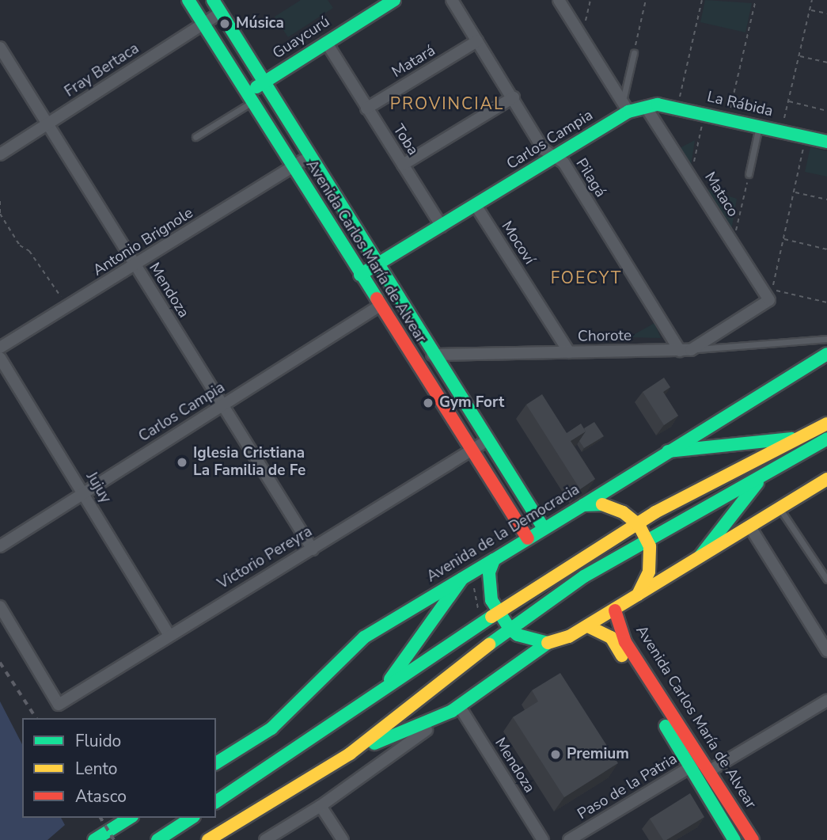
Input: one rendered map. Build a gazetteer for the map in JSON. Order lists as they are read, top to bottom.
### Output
{
  "streets": {
    "main road": [
      "Guaycurú",
      "La Rábida",
      "Carlos Campia",
      "Avenida Carlos María de Alvear",
      "Avenida de la Democracia"
    ],
    "street": [
      "Matará",
      "Fray Bertaca",
      "Toba",
      "Pilagá",
      "Mataco",
      "Antonio Brignole",
      "Mocoví",
      "Mendoza",
      "Chorote",
      "Jujuy",
      "Victorio Pereyra",
      "Paso de la Patria"
    ]
  },
  "crossings": [
    ["Guaycurú", "Toba"],
    ["Guaycurú", "Avenida Carlos María de Alvear"],
    ["Matará", "Toba"],
    ["Matará", "Pilagá"],
    ["Fray Bertaca", "Avenida Carlos María de Alvear"],
    ["Fray Bertaca", "Mendoza"],
    ["La Rábida", "Carlos Campia"],
    ["La Rábida", "Mataco"],
    ["Toba", "Carlos Campia"],
    ["Carlos Campia", "Pilagá"],
    ["Carlos Campia", "Mataco"],
    ["Carlos Campia", "Mocoví"],
    ["Carlos Campia", "Avenida Carlos María de Alvear"],
    ["Carlos Campia", "Mendoza"],
    ["Carlos Campia", "Jujuy"],
    ["Pilagá", "Mataco"],
    ["Pilagá", "Chorote"],
    ["Mataco", "Chorote"],
    ["Antonio Brignole", "Avenida Carlos María de Alvear"],
    ["Antonio Brignole", "Mendoza"],
    ["Mocoví", "Chorote"],
    ["Avenida Carlos María de Alvear", "Chorote"],
    ["Avenida Carlos María de Alvear", "Avenida de la Democracia"],
    ["Avenida Carlos María de Alvear", "Victorio Pereyra"],
    ["Avenida Carlos María de Alvear", "Paso de la Patria"],
    ["Mendoza", "Victorio Pereyra"],
    ["Jujuy", "Victorio Pereyra"]
  ],
  "districts": ["PROVINCIAL", "FOECYT"],
  "places": [
    "Música",
    "Gym Fort",
    "Iglesia Cristiana La Familia de Fe",
    "Premium"
  ],
  "legend": ["Fluido", "Lento", "Atasco"]
}
